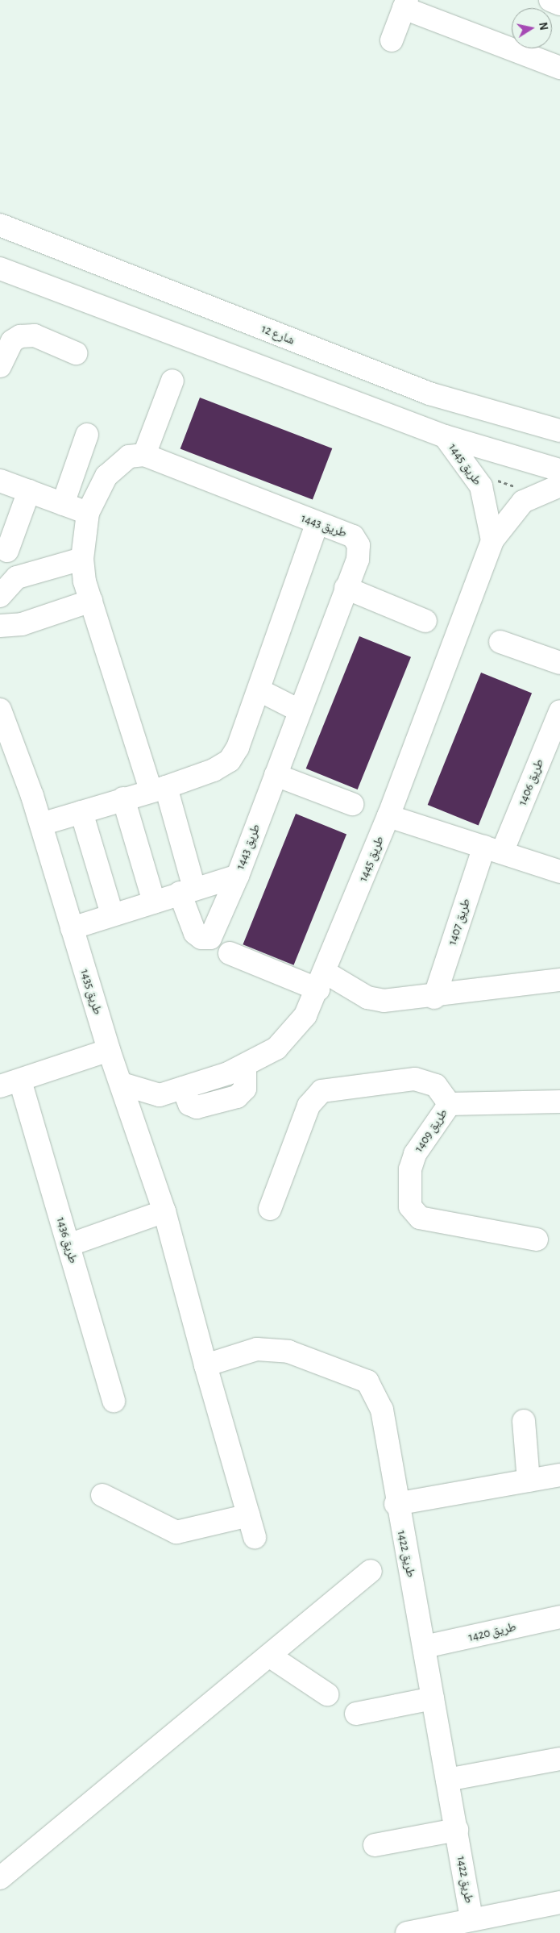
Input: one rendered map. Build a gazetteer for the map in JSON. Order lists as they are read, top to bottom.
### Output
{
  "streets": {
    "street": [
      "شارع 12",
      "طريق 1445",
      "طريق 1443",
      "طريق 1406",
      "طريق 1407",
      "طريق 1435",
      "طريق 1409",
      "طريق 1436",
      "طريق 1422",
      "طريق 1420"
    ]
  },
  "crossings": [
    ["طريق 1443", "طريق 1435"],
    ["طريق 1406", "طريق 1407"],
    ["طريق 1435", "طريق 1436"],
    ["طريق 1435", "طريق 1422"],
    ["طريق 1422", "طريق 1420"]
  ],
  "north": "right"
}
